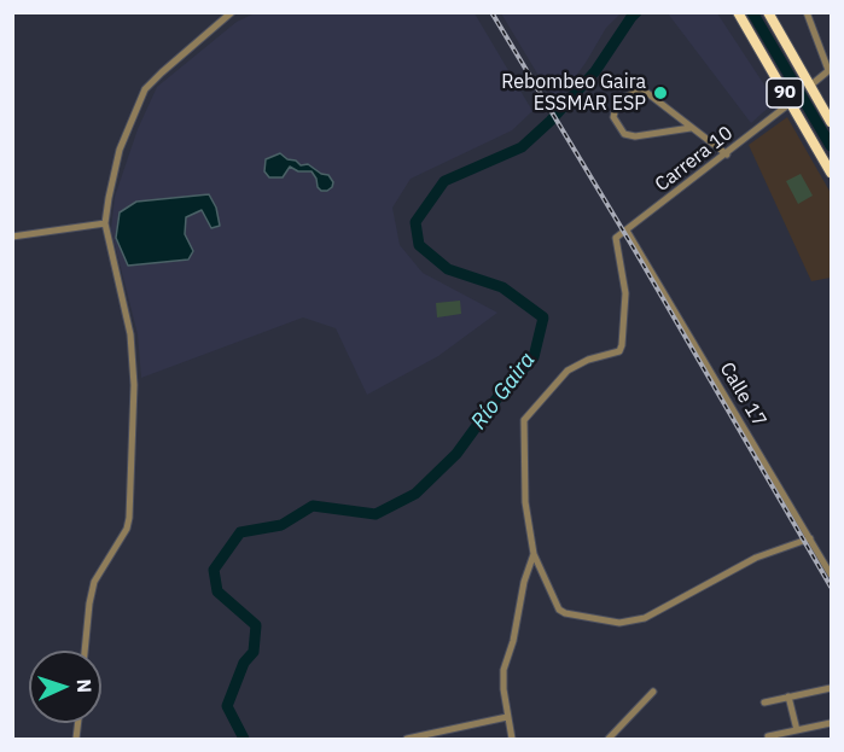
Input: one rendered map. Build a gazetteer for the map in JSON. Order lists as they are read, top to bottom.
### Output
{
  "streets": {
    "highway": ["90"],
    "street": ["Carrera 10", "Calle 17"]
  },
  "crossings": [
    ["90", "Carrera 10"],
    ["Carrera 10", "Calle 17"]
  ],
  "water": ["Río Gaira"],
  "places": ["Rebombeo Gaira ESSMAR ESP"],
  "north": "right"
}
